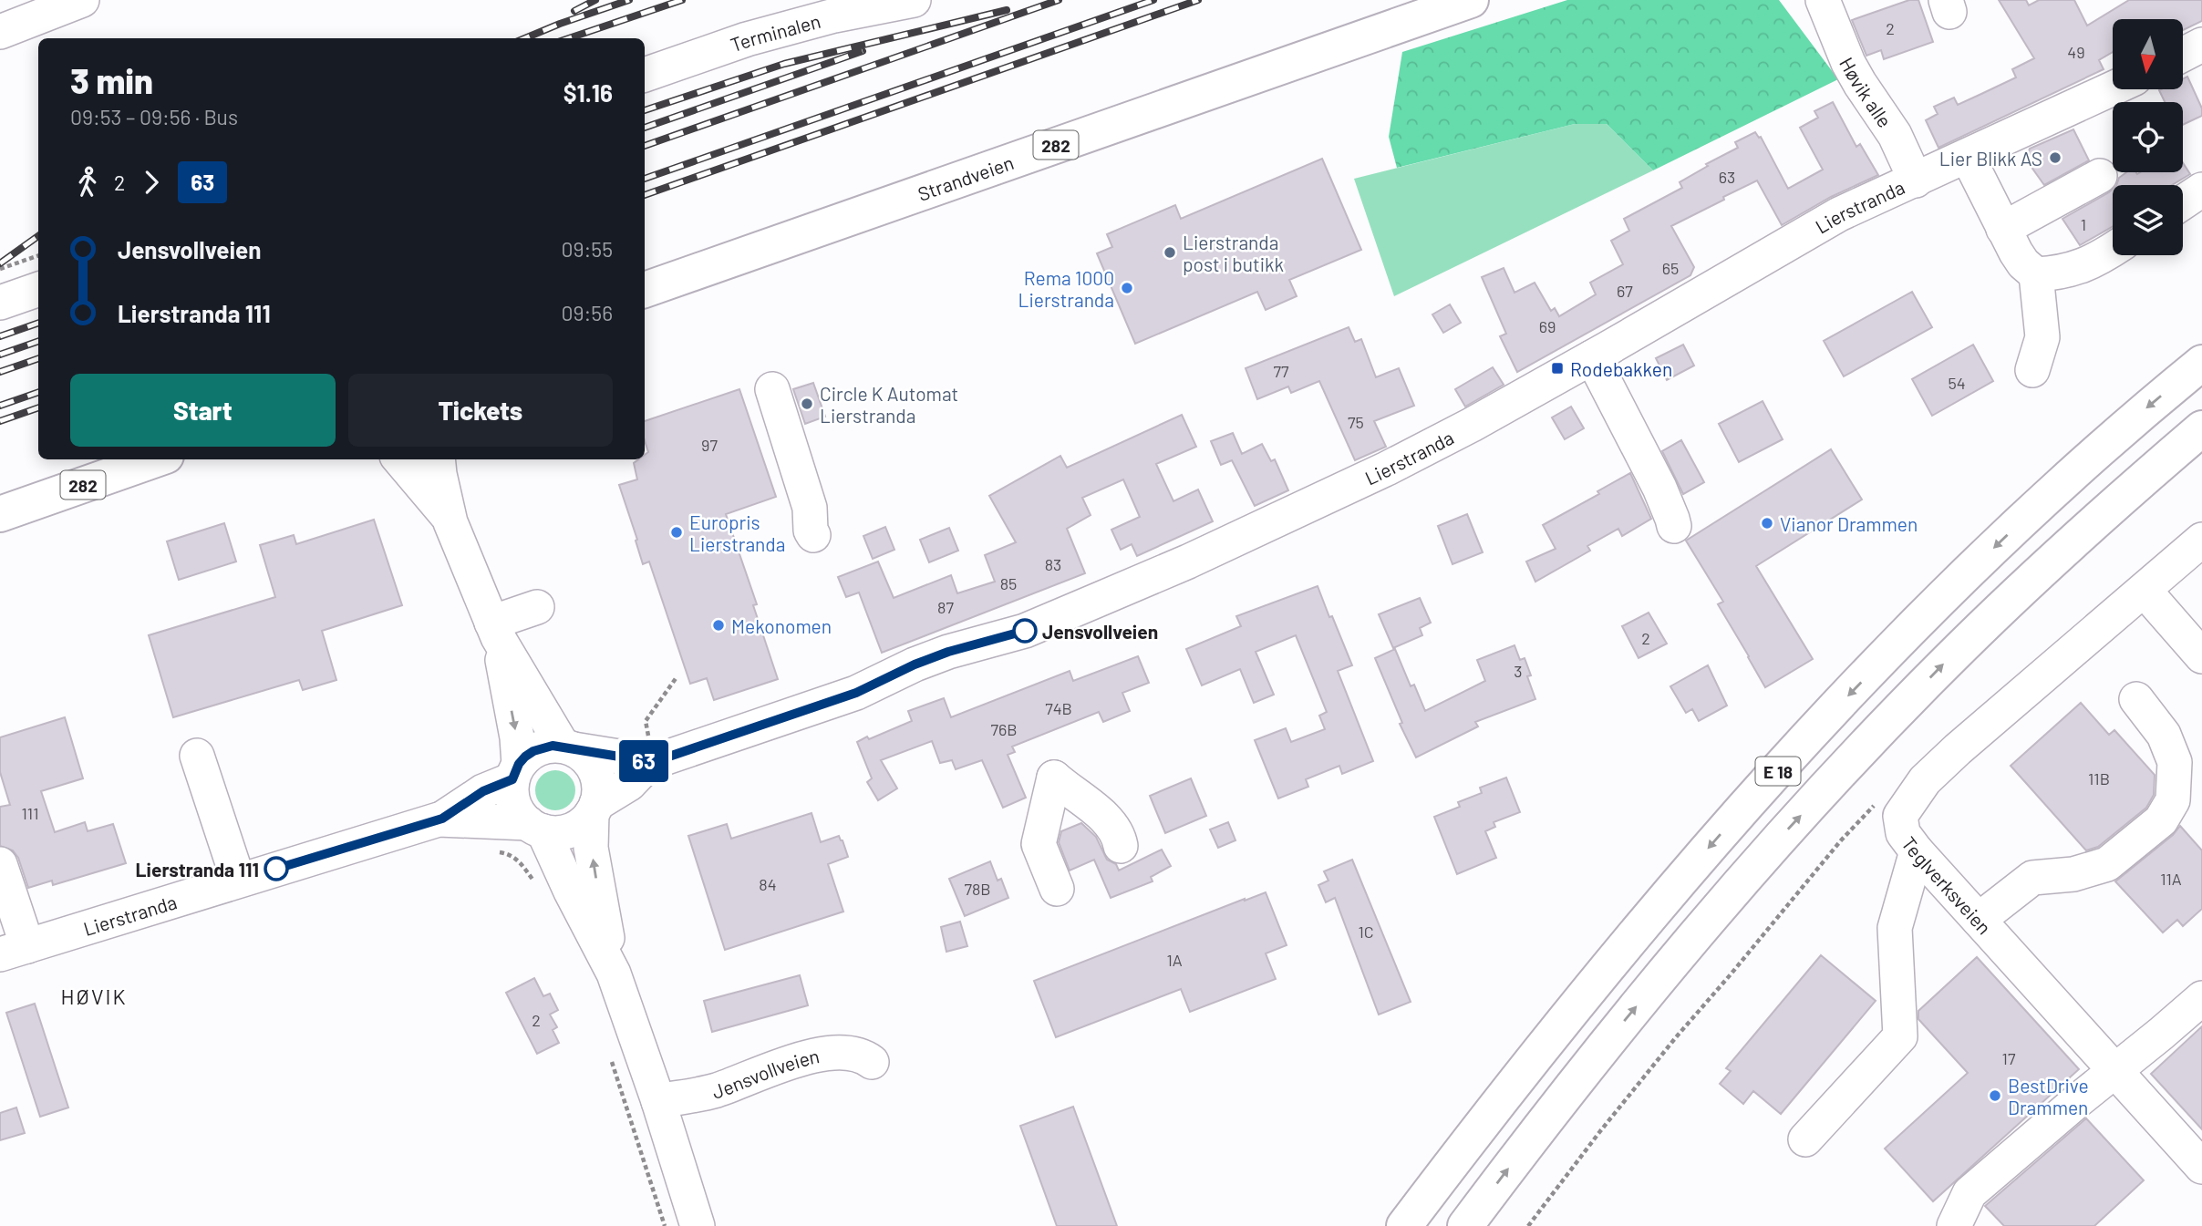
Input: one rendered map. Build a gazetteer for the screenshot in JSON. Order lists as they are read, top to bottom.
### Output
{
  "streets": {
    "main road": ["282", "Strandveien", "E 18"],
    "street": [
      "Terminalen",
      "Høvik alle",
      "Lierstranda",
      "Teglverksveien",
      "Jensvollveien"
    ]
  },
  "crossings": [
    ["Høvik alle", "Lierstranda"]
  ],
  "districts": ["HØVIK"],
  "places": {
    "other": [
      "Lier Blikk AS",
      "Lierstranda post i butikk",
      "Rema 1000 Lierstranda",
      "Circle K Automat Lierstranda",
      "Vianor Drammen",
      "Europris Lierstranda",
      "Mekonomen",
      "Jensvollveien",
      "Lierstranda 111",
      "BestDrive Drammen"
    ],
    "transit": ["Rodebakken"]
  },
  "lines": ["bus line 63"],
  "house_numbers": [
    "2",
    "49",
    "63",
    "1",
    "65",
    "67",
    "69",
    "77",
    "54",
    "75",
    "97",
    "83",
    "85",
    "87",
    "2",
    "3",
    "74B",
    "76B",
    "11B",
    "111",
    "11A",
    "84",
    "78B",
    "1C",
    "1A",
    "2",
    "17"
  ],
  "north": "bottom",
  "page": {
    "on_map": "63",
    "heading": ["3 min", "09:53 – 09:56 · Bus", "$1.16"],
    "legs": ["2", "63"],
    "list": [
      {
        "name": "Jensvollveien",
        "value": "09:55"
      },
      {
        "name": "Lierstranda 111",
        "value": "09:56"
      }
    ],
    "buttons": ["Start", "Tickets"]
  }
}
